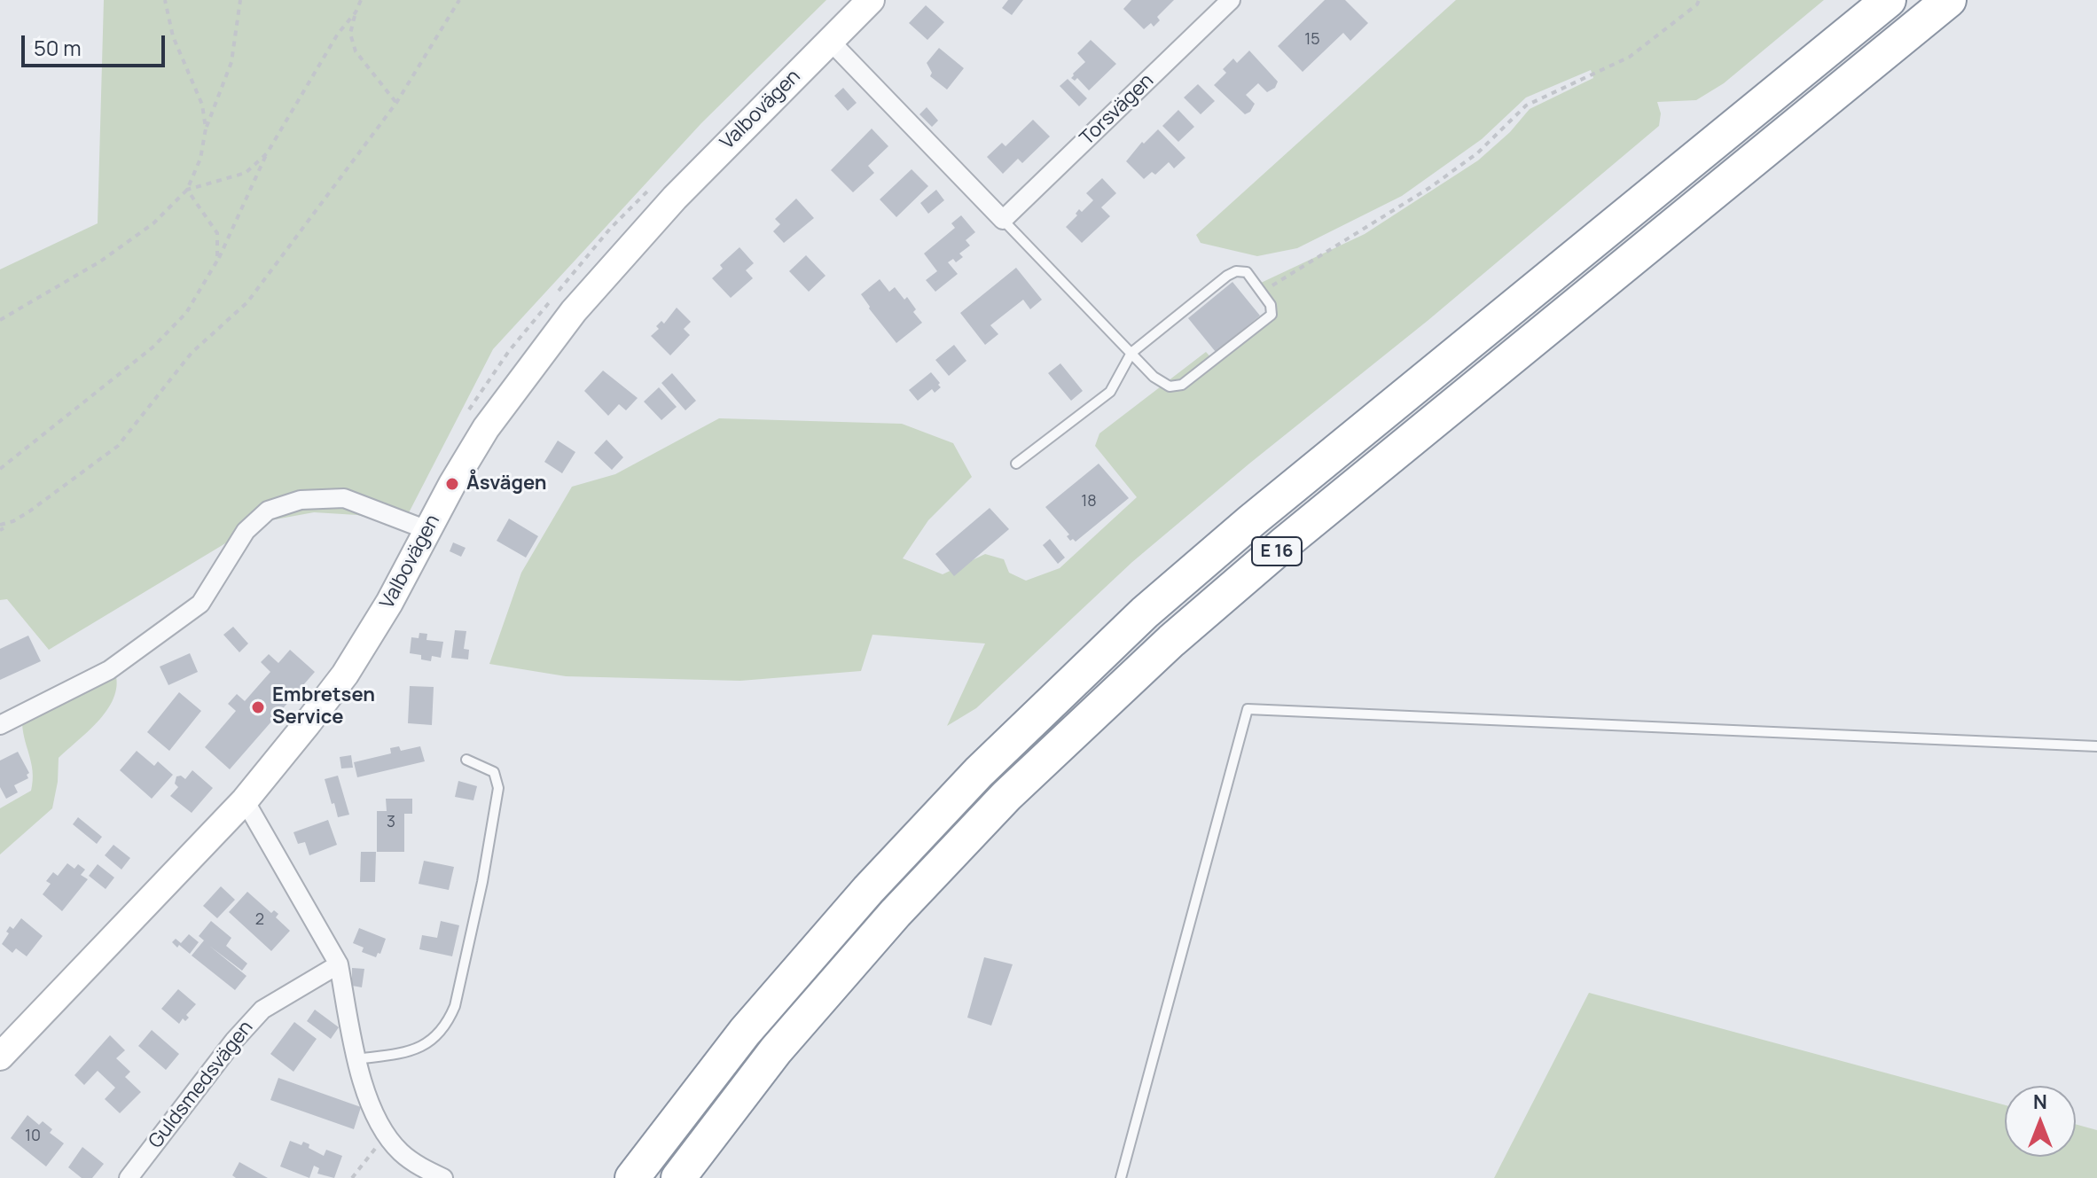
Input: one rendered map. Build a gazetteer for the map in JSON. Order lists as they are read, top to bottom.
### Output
{
  "streets": {
    "highway": ["E 16"],
    "main road": ["Valbovägen"],
    "street": ["Torsvägen", "Guldsmedsvägen"]
  },
  "places": ["Åsvägen", "Embretsen Service"],
  "house_numbers": [
    "15",
    "18",
    "3",
    "2",
    "10"
  ],
  "scale_bar": "50 m",
  "north": "top"
}
